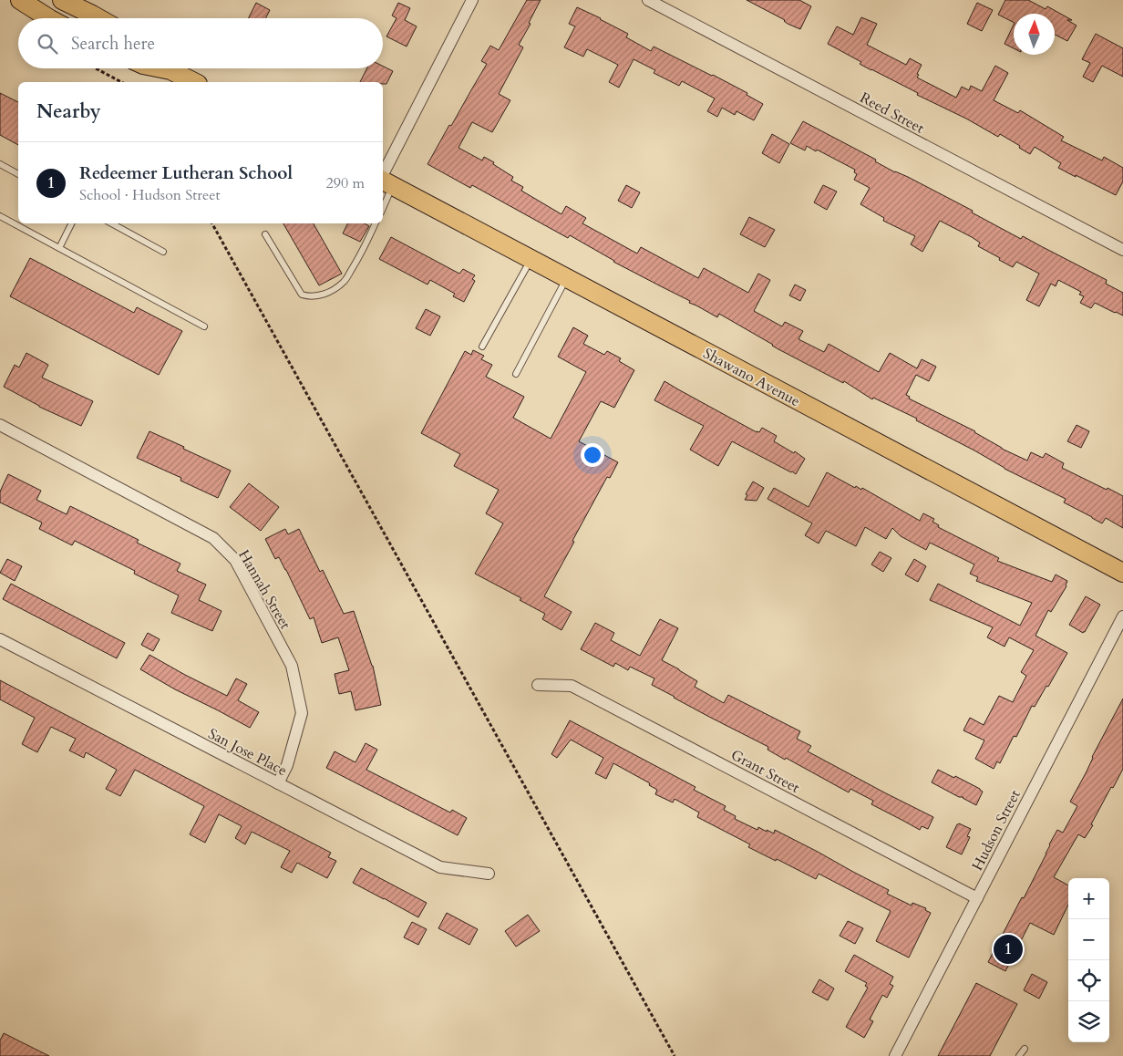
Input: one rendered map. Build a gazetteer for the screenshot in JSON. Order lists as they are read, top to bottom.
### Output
{
  "streets": {
    "main road": ["Shawano Avenue"],
    "street": [
      "Reed Street",
      "Hannah Street",
      "San Jose Place",
      "Grant Street",
      "Hudson Street"
    ]
  },
  "crossings": [
    ["Hannah Street", "San Jose Place"],
    ["Grant Street", "Hudson Street"]
  ],
  "north": "top",
  "page": {
    "search": "Search here",
    "heading": "Nearby",
    "list": [
      {
        "mark": "1",
        "name": "Redeemer Lutheran School",
        "note": "School · Hudson Street",
        "value": "290 m"
      }
    ],
    "map_buttons": ["+", "−"],
    "pins": "1"
  }
}
